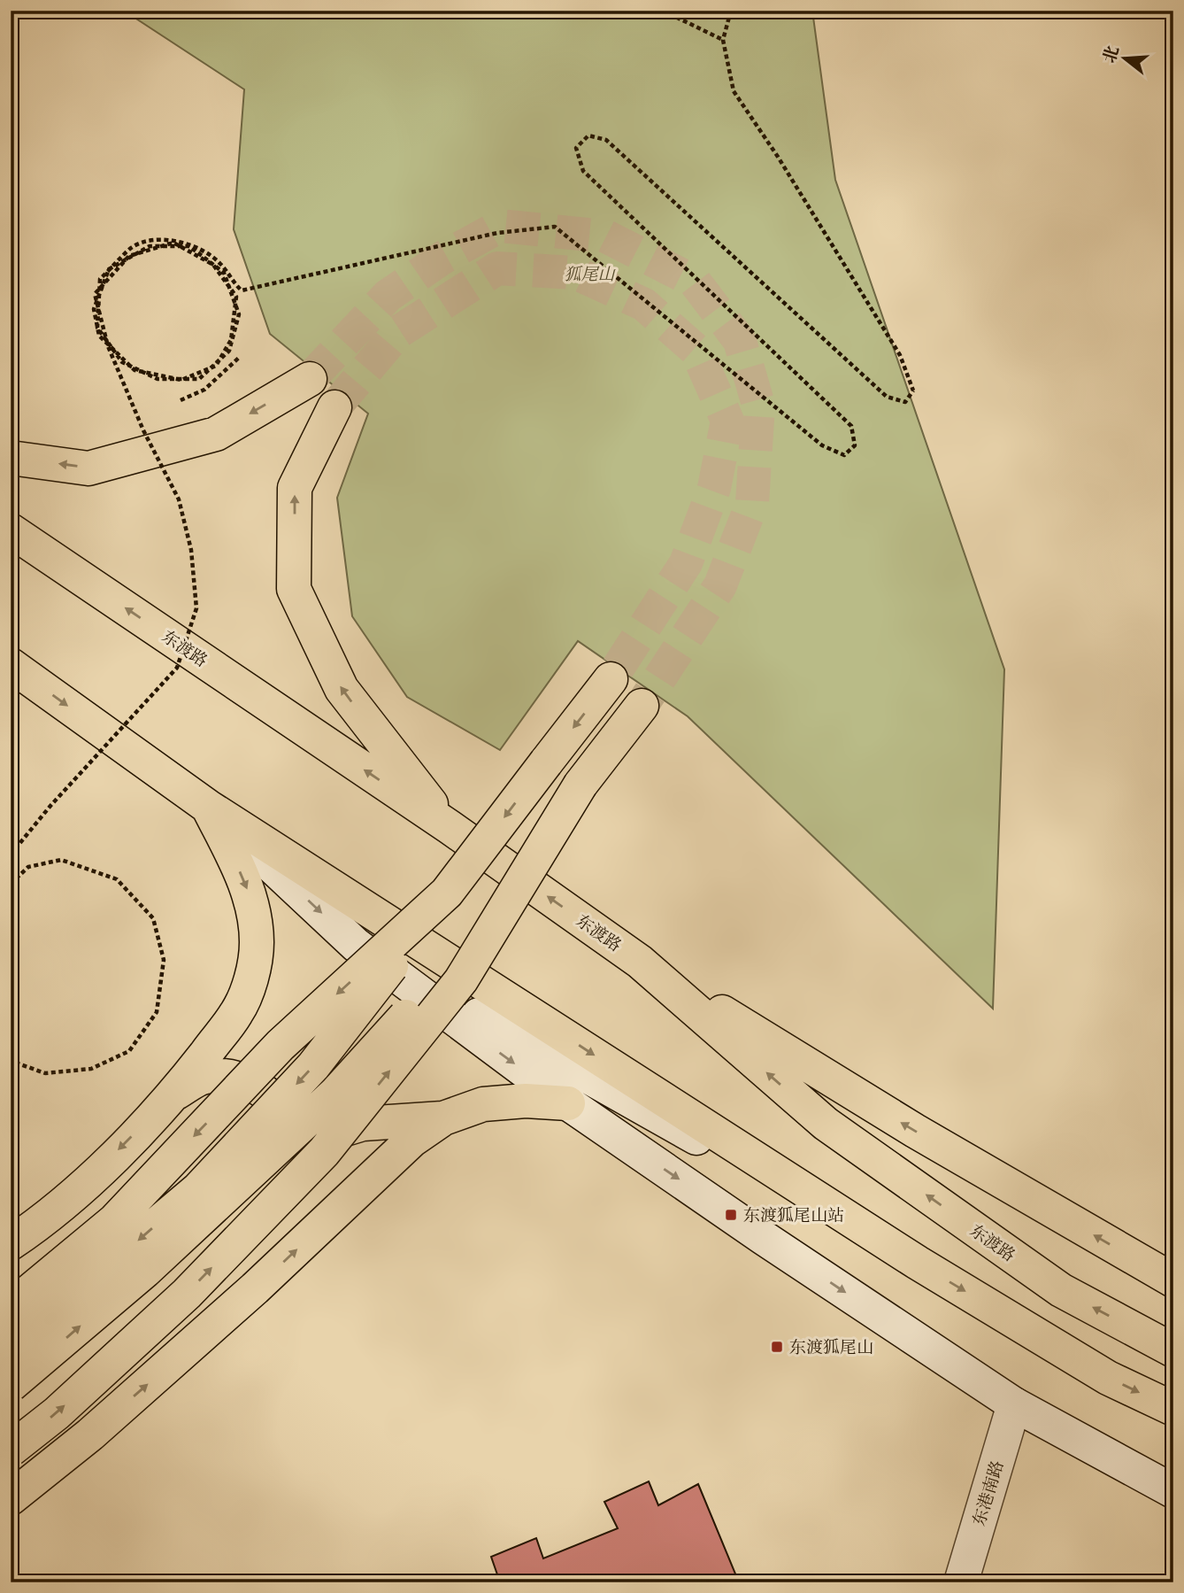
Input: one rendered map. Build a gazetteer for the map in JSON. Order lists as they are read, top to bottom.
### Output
{
  "streets": {
    "main road": ["东渡路", "东港南路"]
  },
  "parks": ["狐尾山"],
  "places": {
    "transit": ["东渡狐尾山站", "东渡狐尾山"]
  },
  "north": "left"
}
